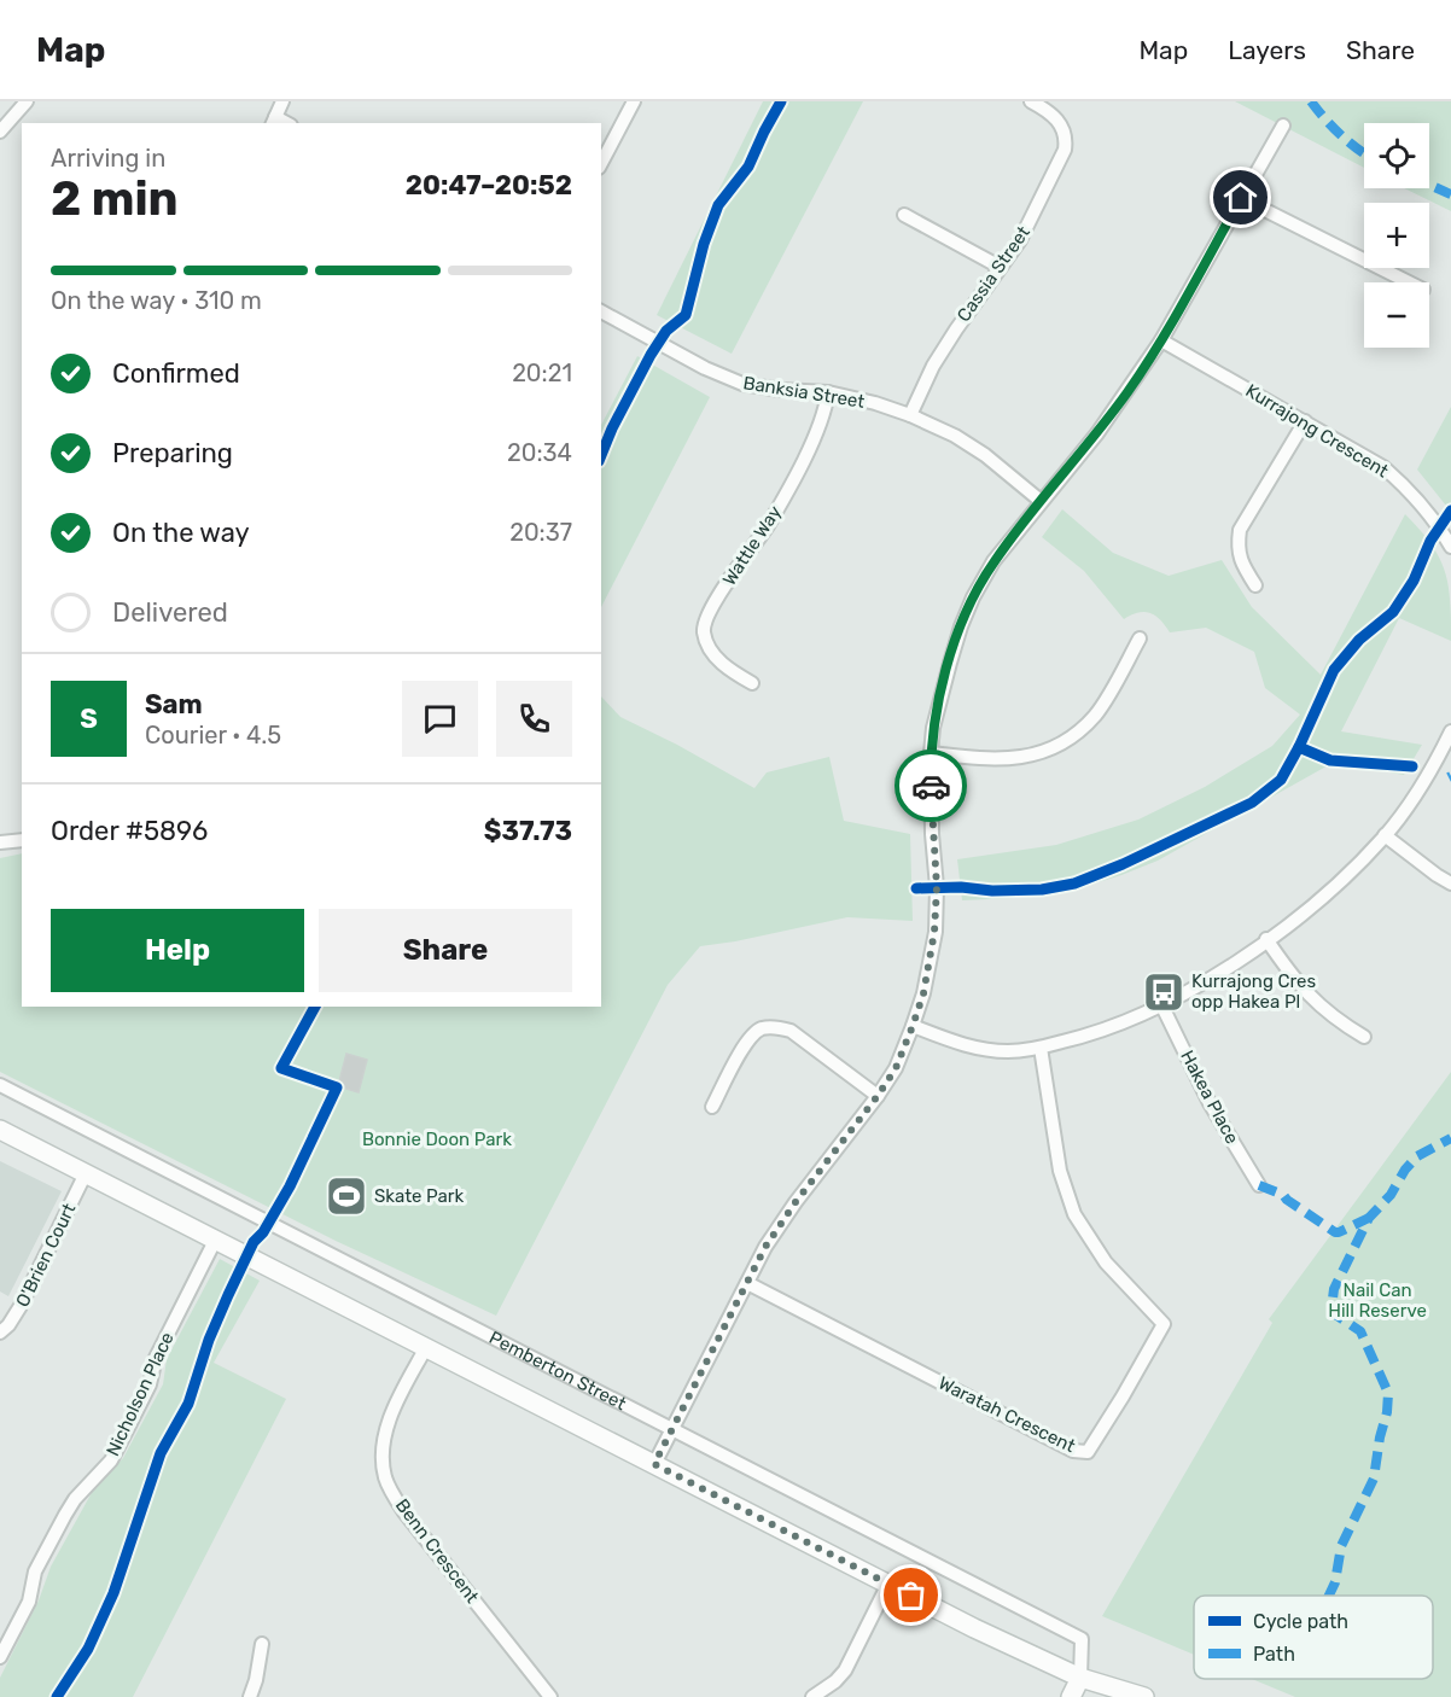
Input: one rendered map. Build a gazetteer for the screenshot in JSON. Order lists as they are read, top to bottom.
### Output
{
  "streets": {
    "street": [
      "Cassia Street",
      "Banksia Street",
      "Kurrajong Crescent",
      "Wattle Way",
      "Hakea Place",
      "O'Brien Court",
      "Pemberton Street",
      "Nicholson Place",
      "Waratah Crescent",
      "Benn Crescent"
    ]
  },
  "crossings": [
    ["Cassia Street", "Banksia Street"],
    ["Banksia Street", "Wattle Way"]
  ],
  "parks": ["Bonnie Doon Park", "Nail Can Hill Reserve"],
  "places": {
    "bus stop": ["Kurrajong Cres opp Hakea Pl"],
    "sports": ["Skate Park"]
  },
  "legend": ["Cycle path", "Path"],
  "page": {
    "header": "Map",
    "nav": ["Map", "Layers", "Share"],
    "map_buttons": ["+", "−"],
    "heading": ["2 min", "Arriving in", "20:47–20:52"],
    "panel": [
      "Sam",
      "Courier · 4.5",
      "Order #5896",
      "$37.73"
    ],
    "bar": "On the way · 310 m",
    "list": [
      ["Confirmed", "20:21"],
      ["Preparing", "20:34"],
      ["On the way", "20:37"],
      "Delivered"
    ],
    "round": "S",
    "buttons": ["Help", "Share"]
  }
}
